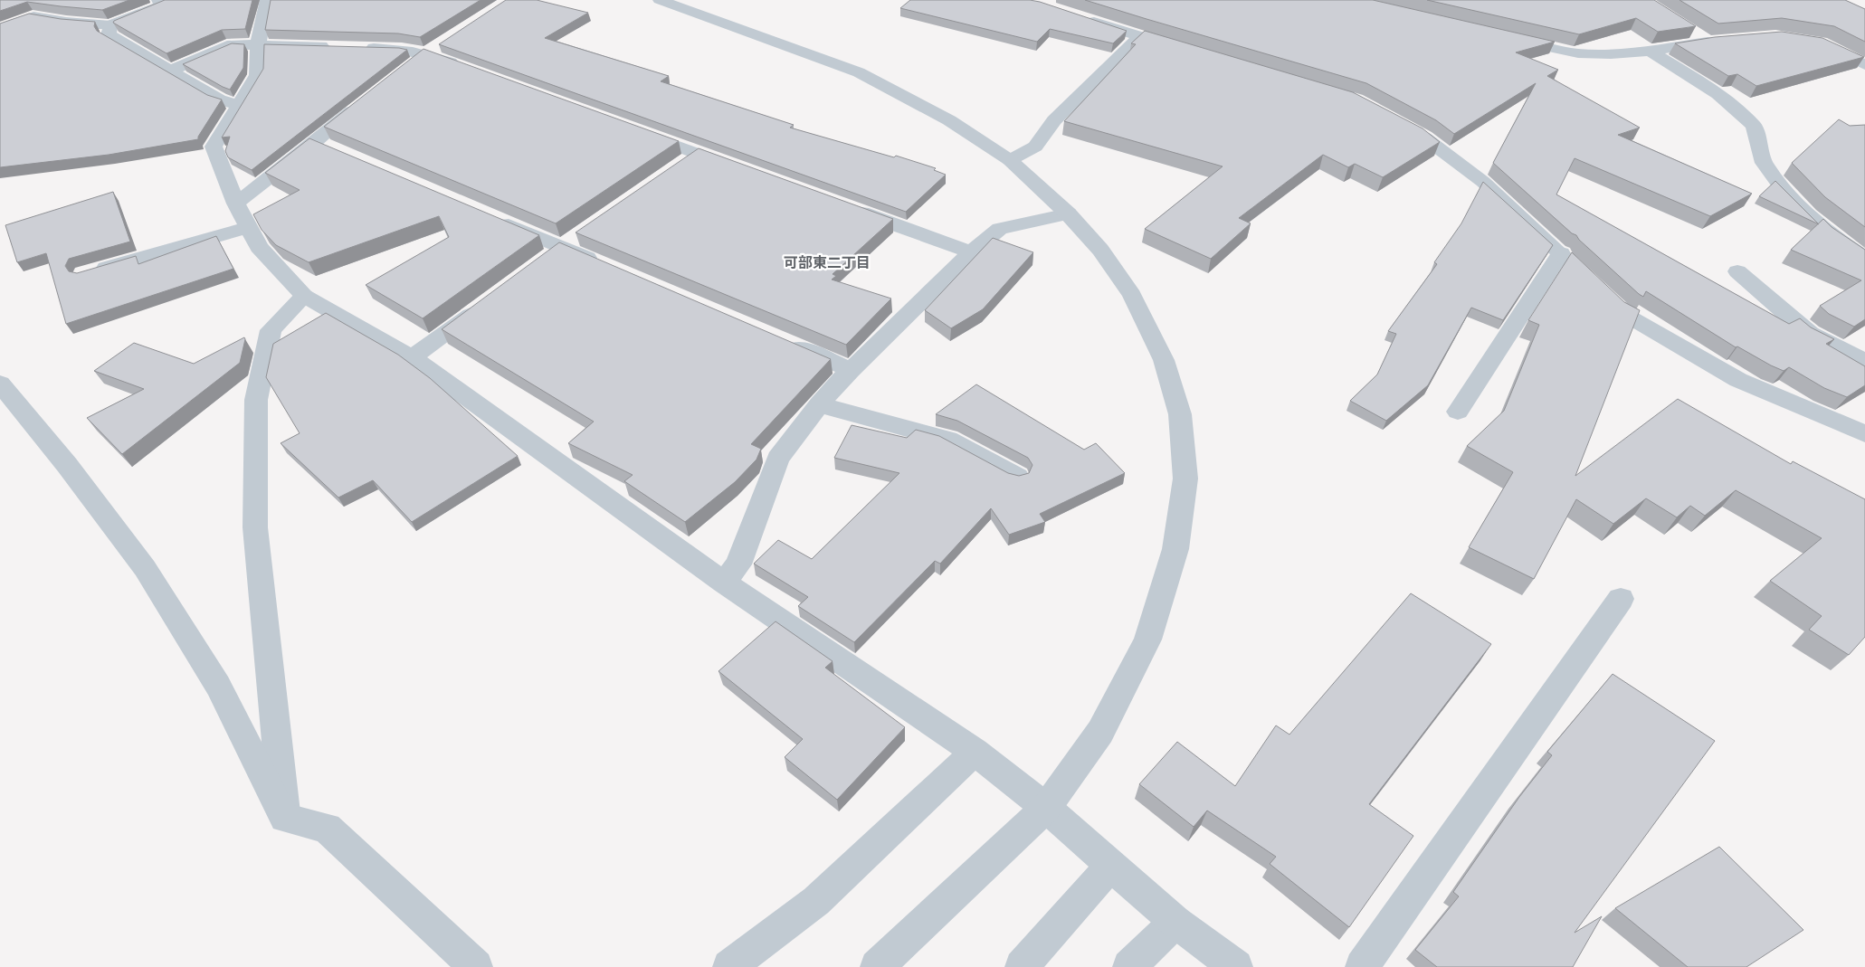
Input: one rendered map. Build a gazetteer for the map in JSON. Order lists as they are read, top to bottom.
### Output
{
  "districts": ["可部東二丁目"]
}
